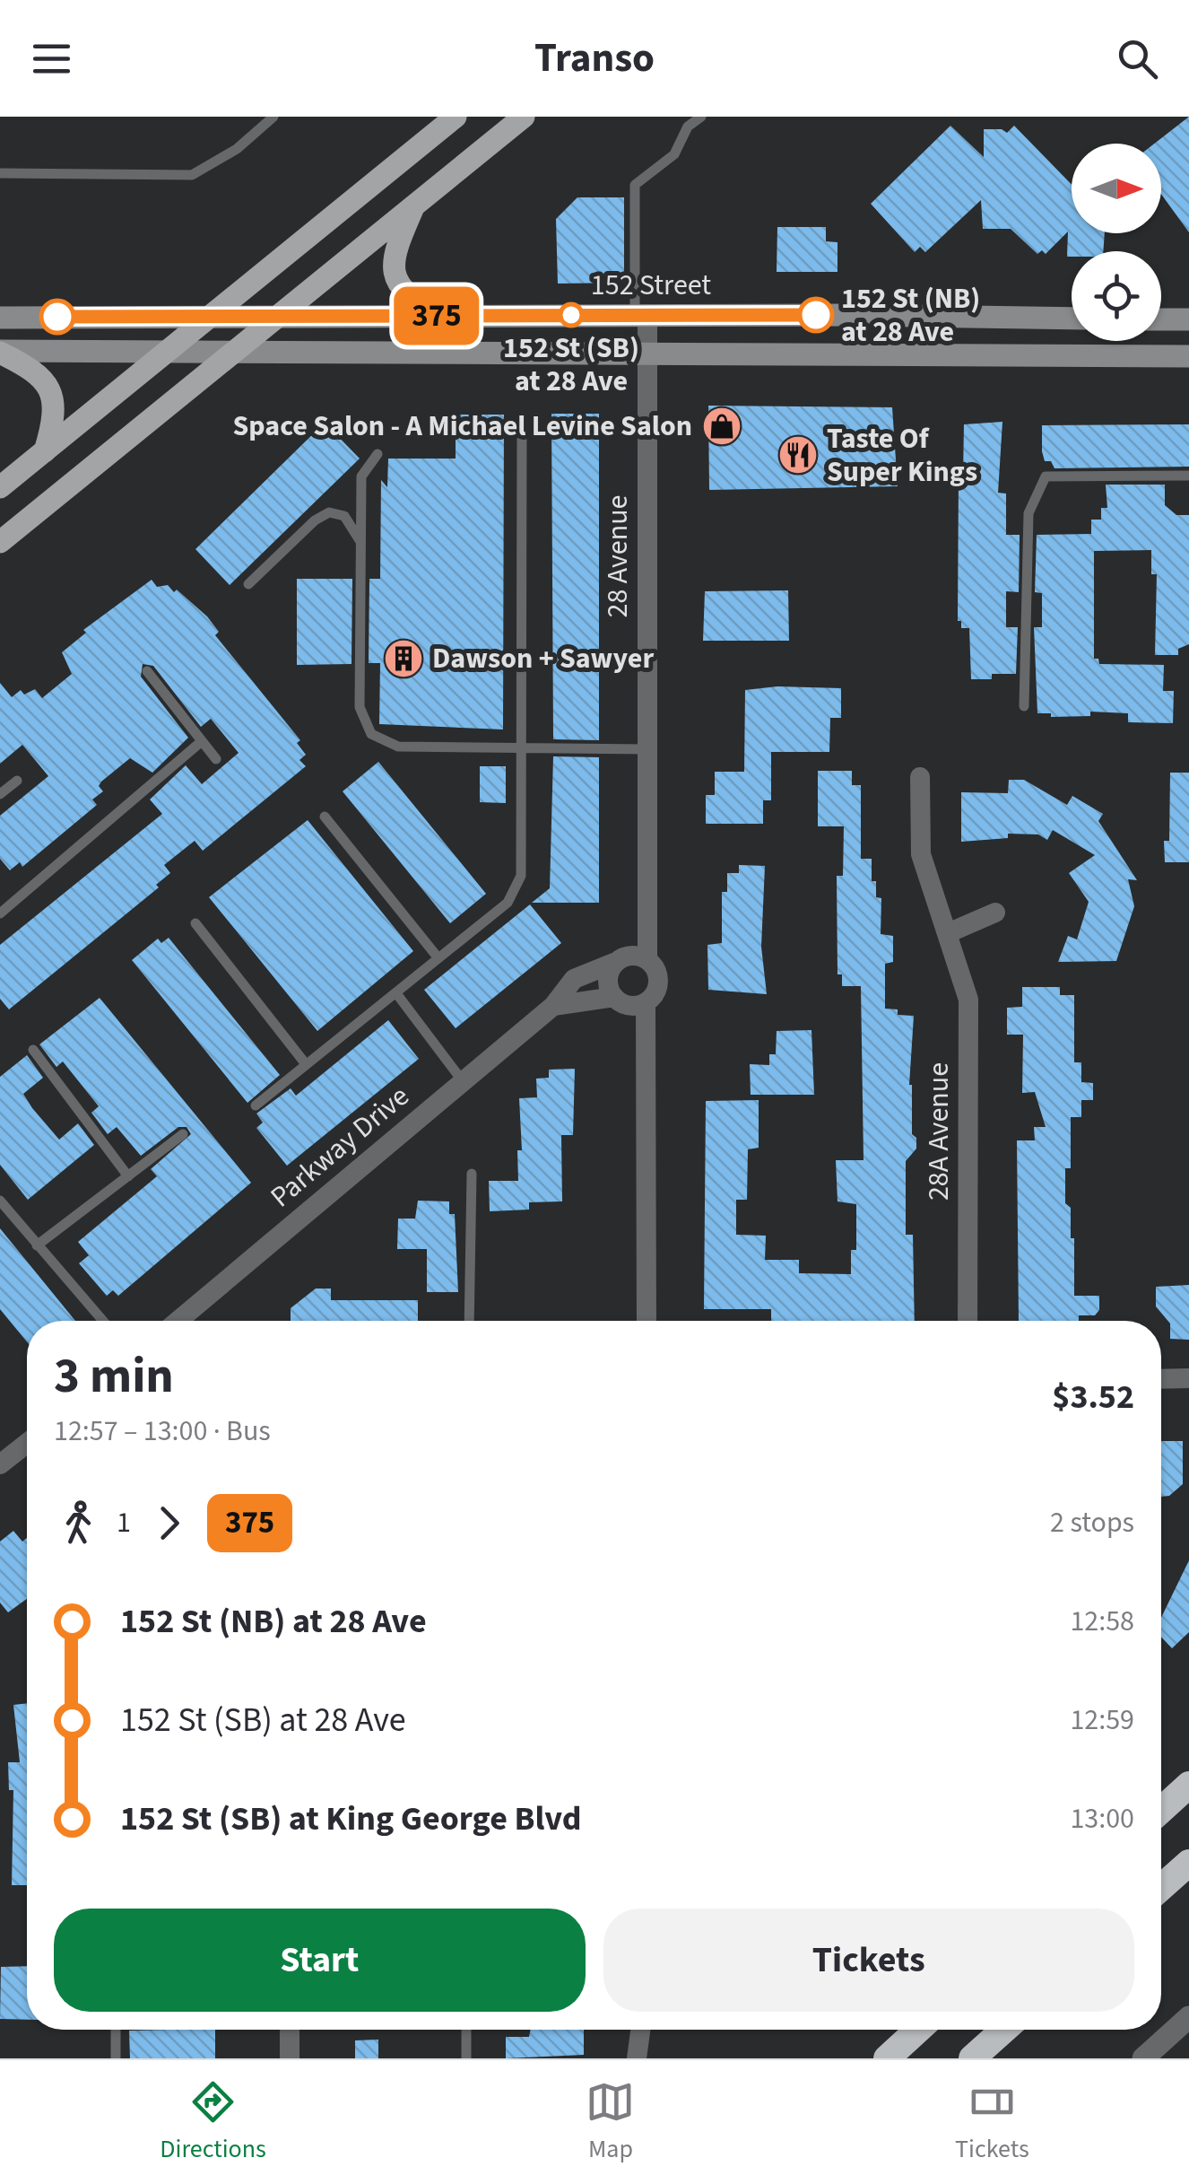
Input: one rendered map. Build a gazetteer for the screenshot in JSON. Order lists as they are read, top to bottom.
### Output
{
  "streets": {
    "main road": ["152 Street"],
    "street": ["28 Avenue", "28A Avenue", "Parkway Drive"]
  },
  "crossings": [
    ["152 Street", "28 Avenue"],
    ["28 Avenue", "Parkway Drive"]
  ],
  "places": {
    "other": ["152 St (SB) at 28 Ave", "152 St (NB) at 28 Ave"],
    "shop": ["Space Salon - A Michael Levine Salon"],
    "restaurant": ["Taste Of Super Kings"],
    "building": ["Dawson + Sawyer"]
  },
  "lines": ["bus line 375"],
  "north": "right",
  "page": {
    "header": "Transo",
    "on_map": "375",
    "heading": ["3 min", "12:57 – 13:00 · Bus", "$3.52"],
    "legs": ["1", "375", "2 stops"],
    "list": [
      {
        "name": "152 St (NB) at 28 Ave",
        "value": "12:58"
      },
      {
        "name": "152 St (SB) at 28 Ave",
        "value": "12:59"
      },
      {
        "name": "152 St (SB) at King George Blvd",
        "value": "13:00"
      }
    ],
    "buttons": ["Start", "Tickets"],
    "tabs": ["Directions", "Map", "Tickets"]
  }
}
